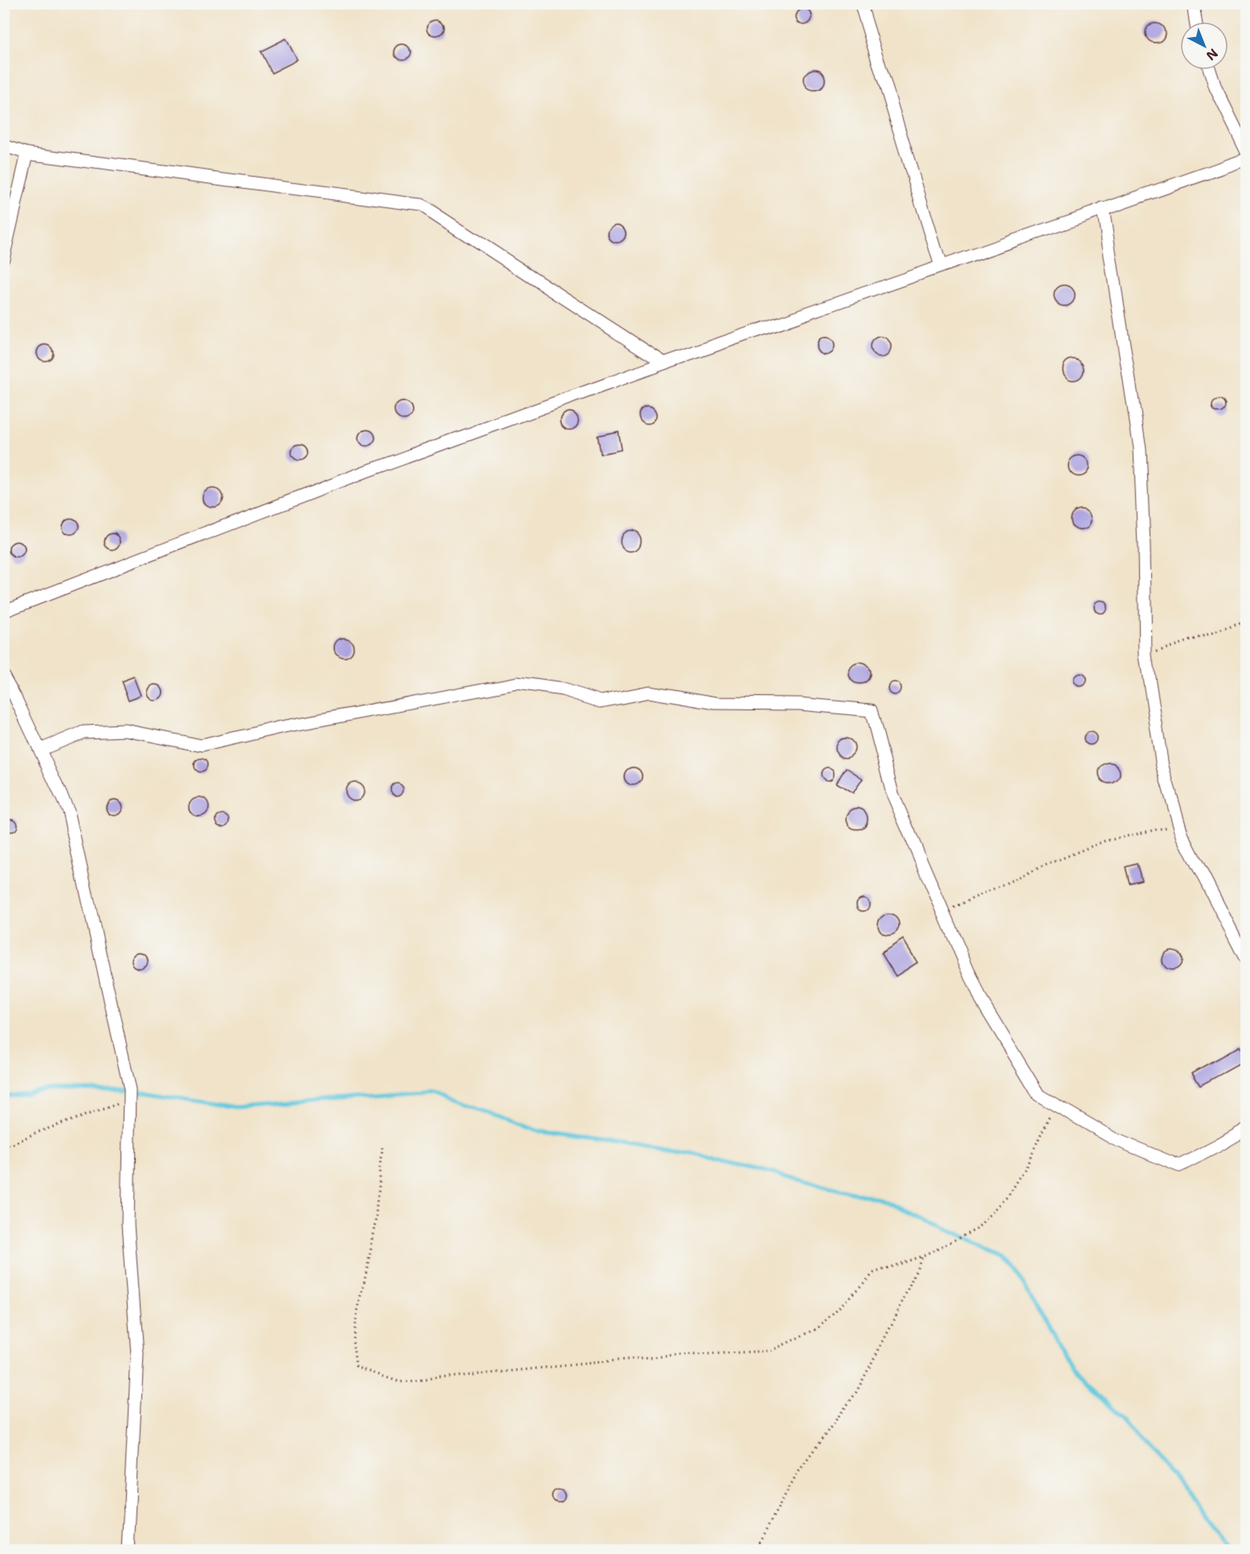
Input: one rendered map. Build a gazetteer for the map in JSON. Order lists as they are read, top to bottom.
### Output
{
  "north": "bottom right"
}
